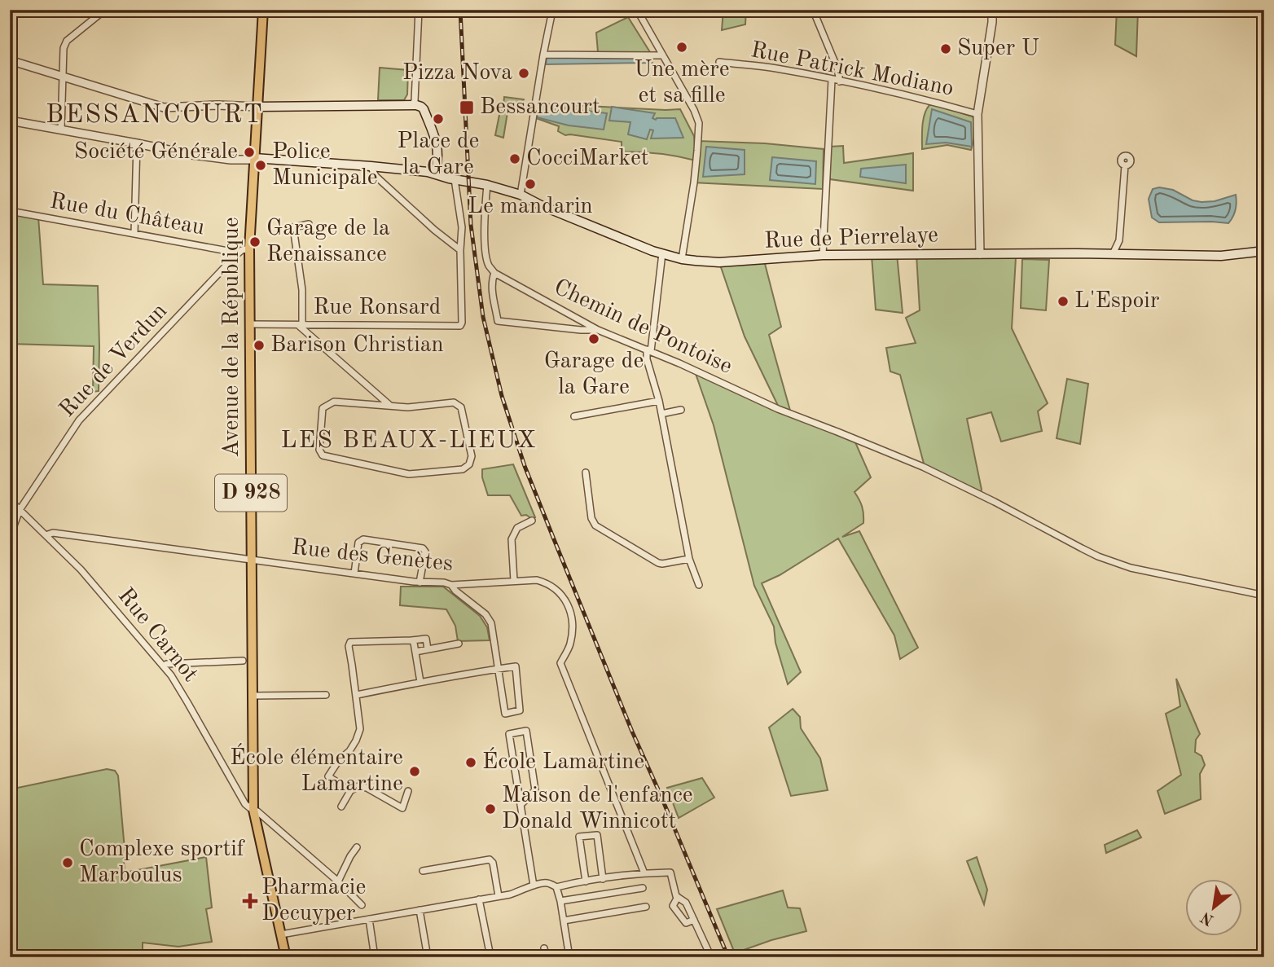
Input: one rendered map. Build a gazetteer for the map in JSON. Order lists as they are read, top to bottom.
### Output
{
  "streets": {
    "main road": ["Rue de Pierrelaye", "Avenue de la République", "D 928"],
    "street": [
      "Rue Patrick Modiano",
      "Rue du Château",
      "Rue Ronsard",
      "Chemin de Pontoise",
      "Rue de Verdun",
      "Rue des Genètes",
      "Rue Carnot"
    ]
  },
  "crossings": [
    ["Rue du Château", "Rue de Verdun"],
    ["Rue de Pierrelaye", "Rue Ronsard"],
    ["Rue de Pierrelaye", "Avenue de la République"],
    ["Rue de Pierrelaye", "D 928"],
    ["Rue Ronsard", "Avenue de la République"],
    ["Avenue de la République", "Rue de Verdun"],
    ["Avenue de la République", "D 928"],
    ["Avenue de la République", "Rue des Genètes"],
    ["Avenue de la République", "Rue Carnot"],
    ["Rue de Verdun", "Rue Carnot"],
    ["Rue des Genètes", "Rue Carnot"]
  ],
  "districts": ["BESSANCOURT", "LES BEAUX-LIEUX"],
  "places": {
    "other": [
      "Une mère et sa fille",
      "Super U",
      "Pizza Nova",
      "Place de la Gare",
      "Société Générale",
      "CocciMarket",
      "Police Municipale",
      "Le mandarin",
      "Garage de la Renaissance",
      "L'Espoir",
      "Garage de la Gare",
      "Barison Christian",
      "École Lamartine",
      "École élémentaire Lamartine",
      "Maison de l'enfance Donald Winnicott",
      "Complexe sportif Marboulus"
    ],
    "transit": ["Bessancourt"],
    "health": ["Pharmacie Decuyper"]
  },
  "north": "bottom left"
}
